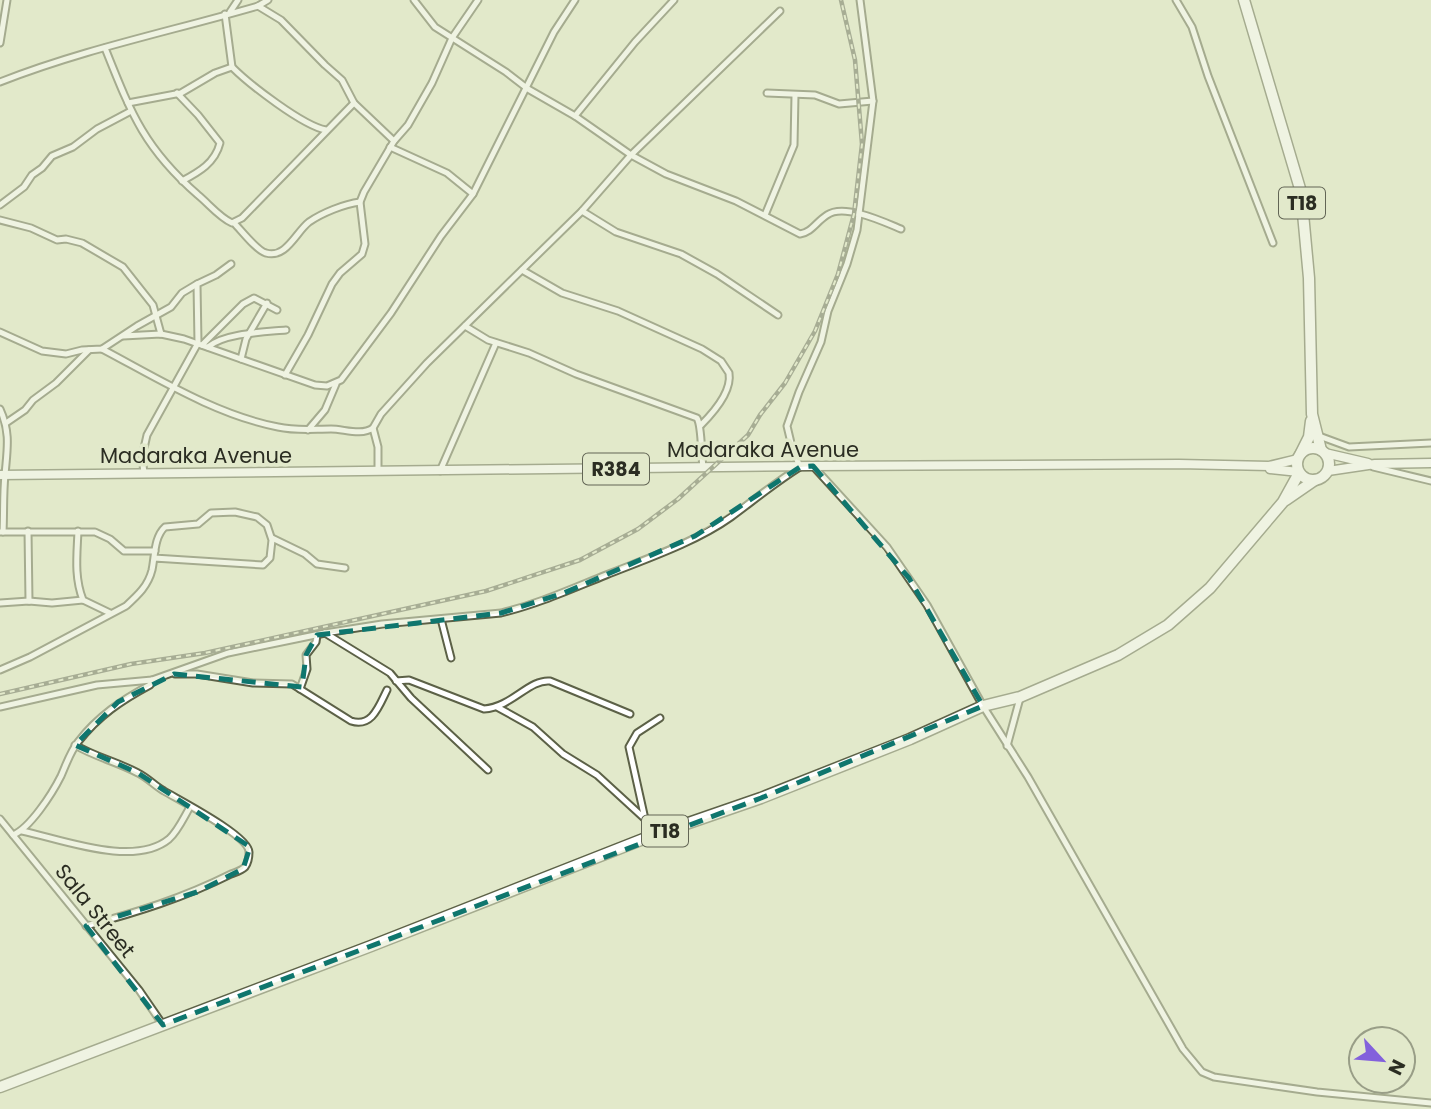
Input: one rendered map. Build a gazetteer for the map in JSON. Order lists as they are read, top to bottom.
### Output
{
  "streets": {
    "highway": ["T18"],
    "main road": ["Madaraka Avenue", "R384"],
    "street": ["Sala Street"]
  },
  "crossings": [
    ["T18", "R384"],
    ["T18", "Sala Street"],
    ["Madaraka Avenue", "R384"]
  ],
  "north": "bottom right"
}
